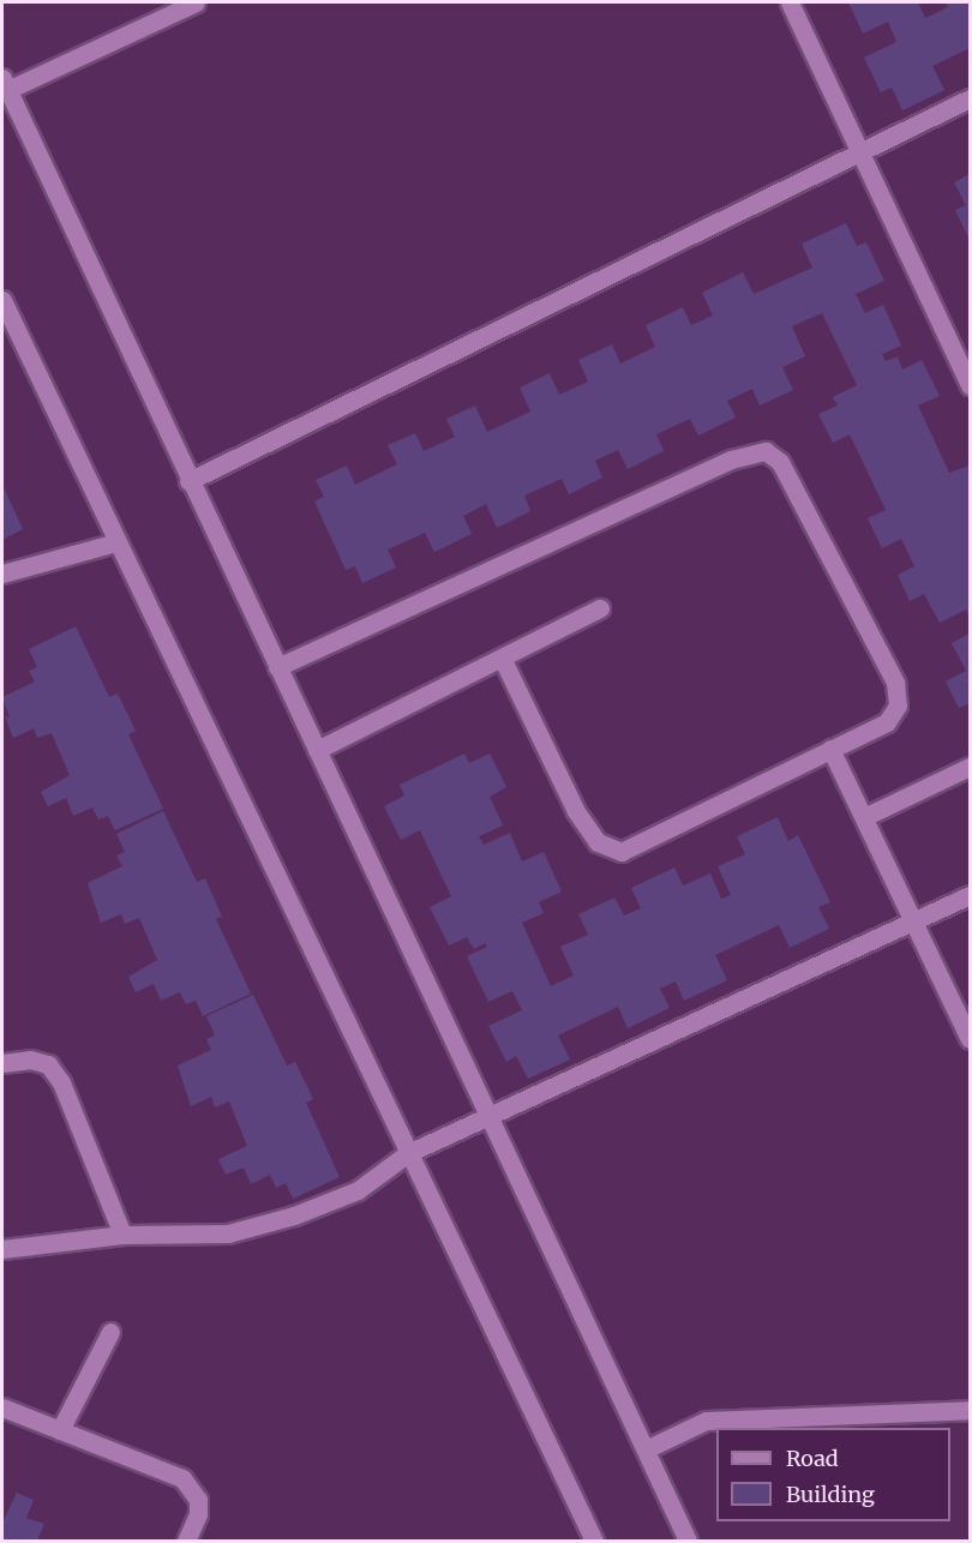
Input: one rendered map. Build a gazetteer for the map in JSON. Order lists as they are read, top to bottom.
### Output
{
  "legend": ["Road", "Building"]
}
